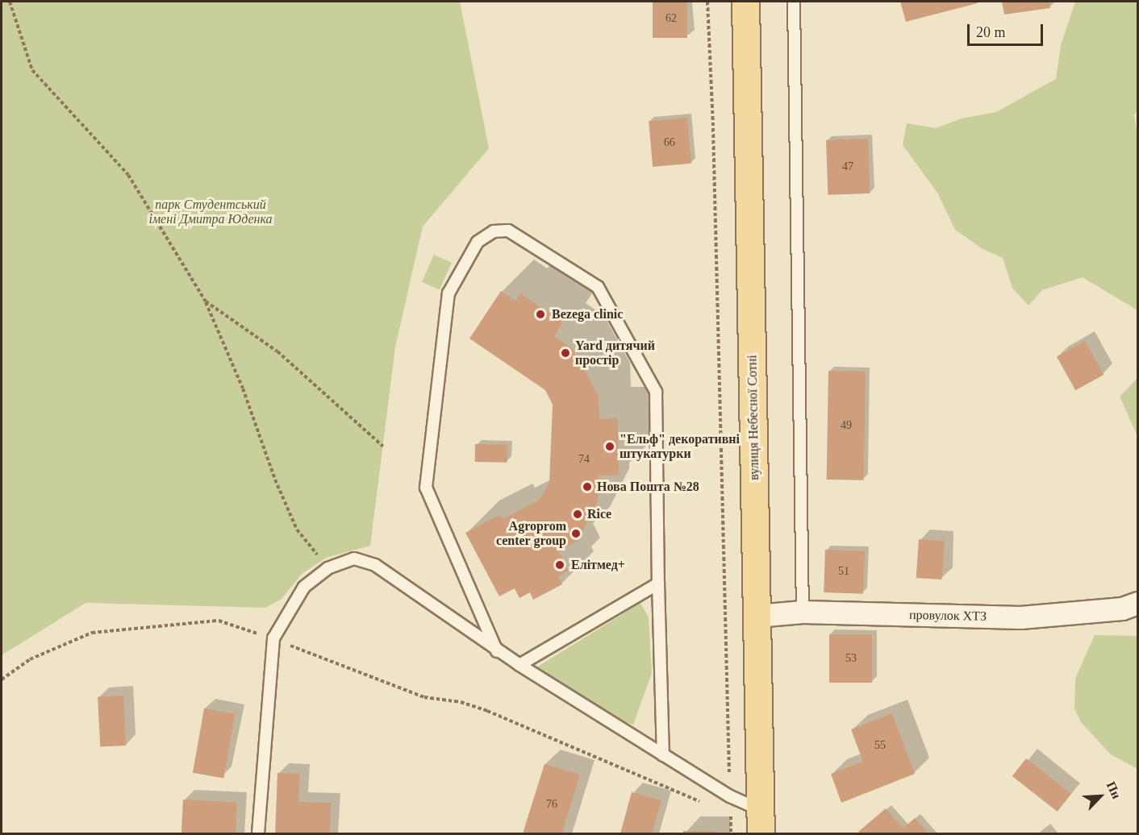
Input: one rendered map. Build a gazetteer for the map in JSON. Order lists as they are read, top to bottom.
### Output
{
  "streets": {
    "main road": ["вулиця Небесної Сотні"],
    "street": ["провулок ХТЗ"]
  },
  "crossings": [
    ["вулиця Небесної Сотні", "провулок ХТЗ"]
  ],
  "parks": ["парк Студентський імені Дмитра Юденка"],
  "places": [
    "Bezega clinic",
    "Yard дитячий простір",
    "\"Ельф\" декоративні штукатурки",
    "Нова Пошта №28",
    "Rice",
    "Agroprom center group",
    "Елітмед+"
  ],
  "house_numbers": [
    "62",
    "66",
    "47",
    "49",
    "74",
    "51",
    "53",
    "55",
    "76"
  ],
  "scale_bar": "20 m",
  "north": "top right"
}
